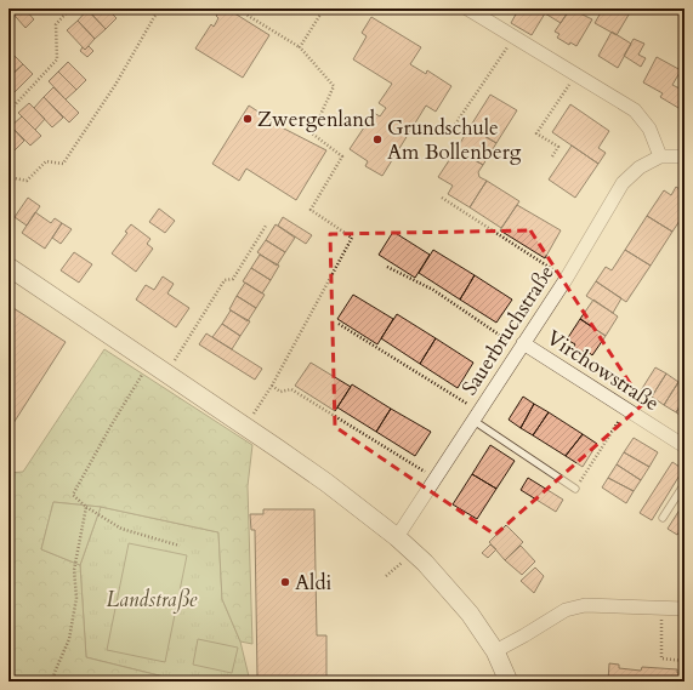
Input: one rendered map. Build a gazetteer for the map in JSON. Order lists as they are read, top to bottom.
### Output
{
  "streets": {
    "street": ["Sauerbruchstraße", "Virchowstraße"]
  },
  "crossings": [
    ["Sauerbruchstraße", "Virchowstraße"]
  ],
  "parks": ["Landstraße"],
  "places": ["Zwergenland", "Grundschule Am Bollenberg", "Aldi"]
}
